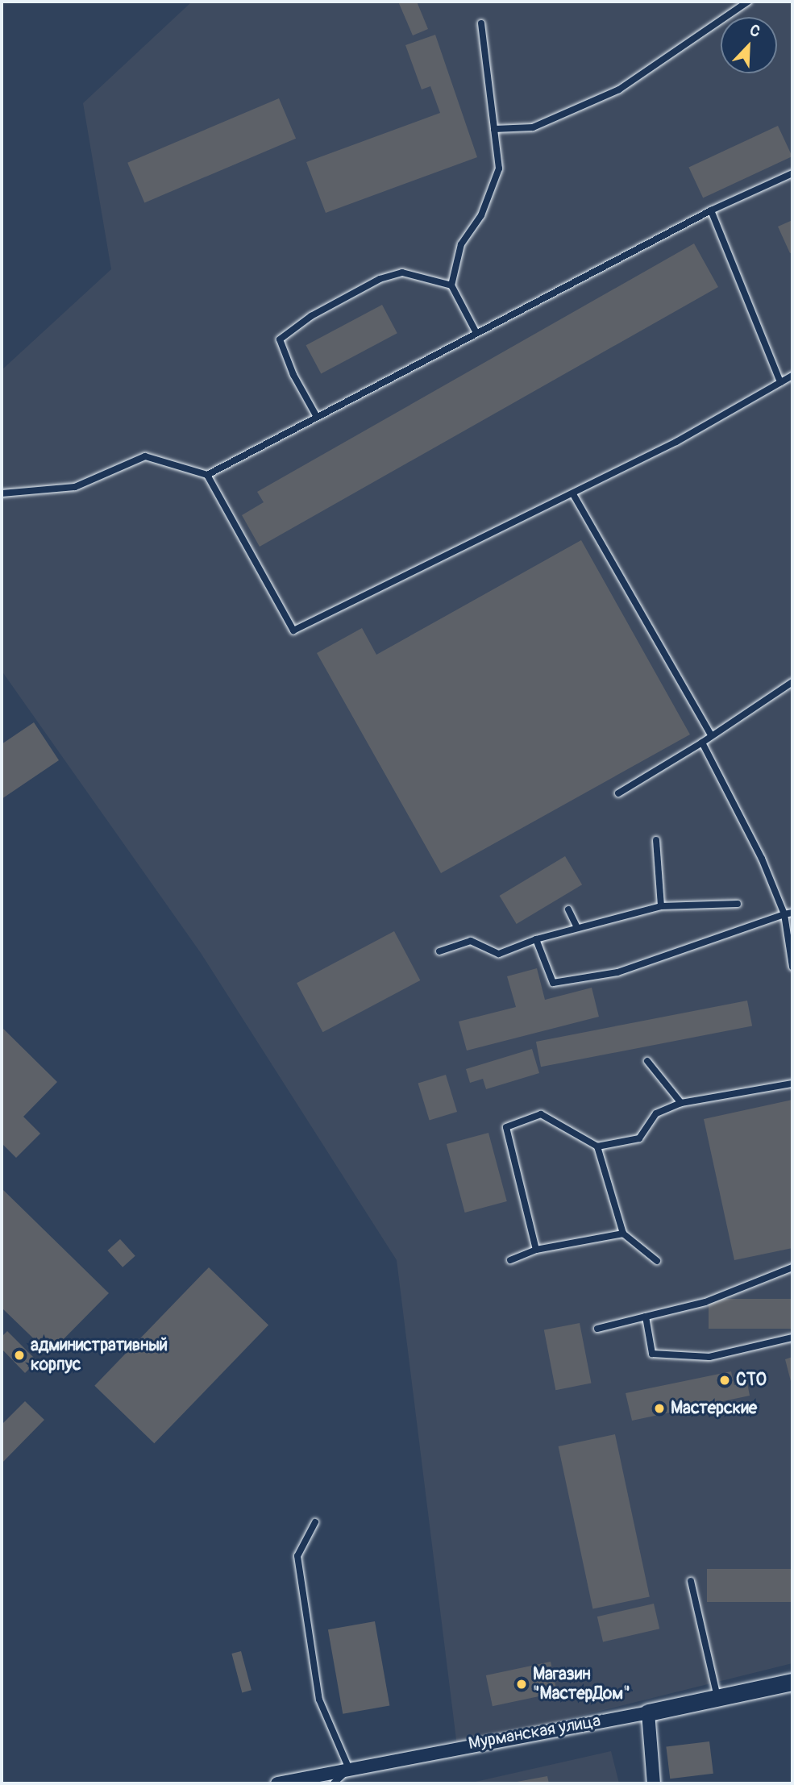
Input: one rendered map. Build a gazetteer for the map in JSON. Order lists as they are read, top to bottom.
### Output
{
  "streets": {
    "street": ["Мурманская улица"]
  },
  "places": [
    "административный корпус",
    "СТО",
    "Мастерские",
    "Магазин \"МастерДом\""
  ],
  "north": "top right"
}
